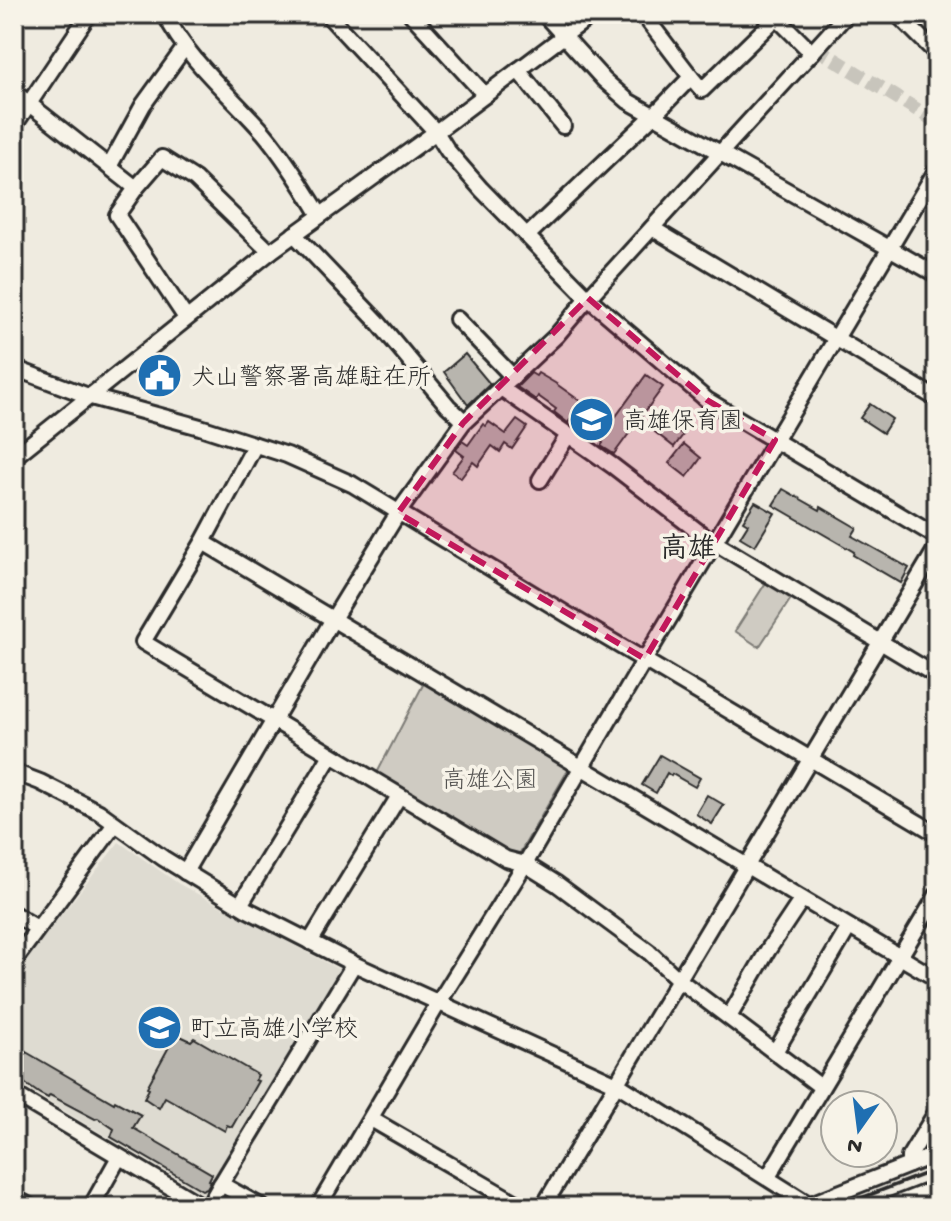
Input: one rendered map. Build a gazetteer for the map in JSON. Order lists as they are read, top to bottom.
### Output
{
  "districts": ["高雄"],
  "parks": ["高雄公園"],
  "places": {
    "public building": ["犬山警察署高雄駐在所"],
    "school or university": ["高雄保育園", "町立高雄小学校"]
  },
  "north": "bottom"
}
